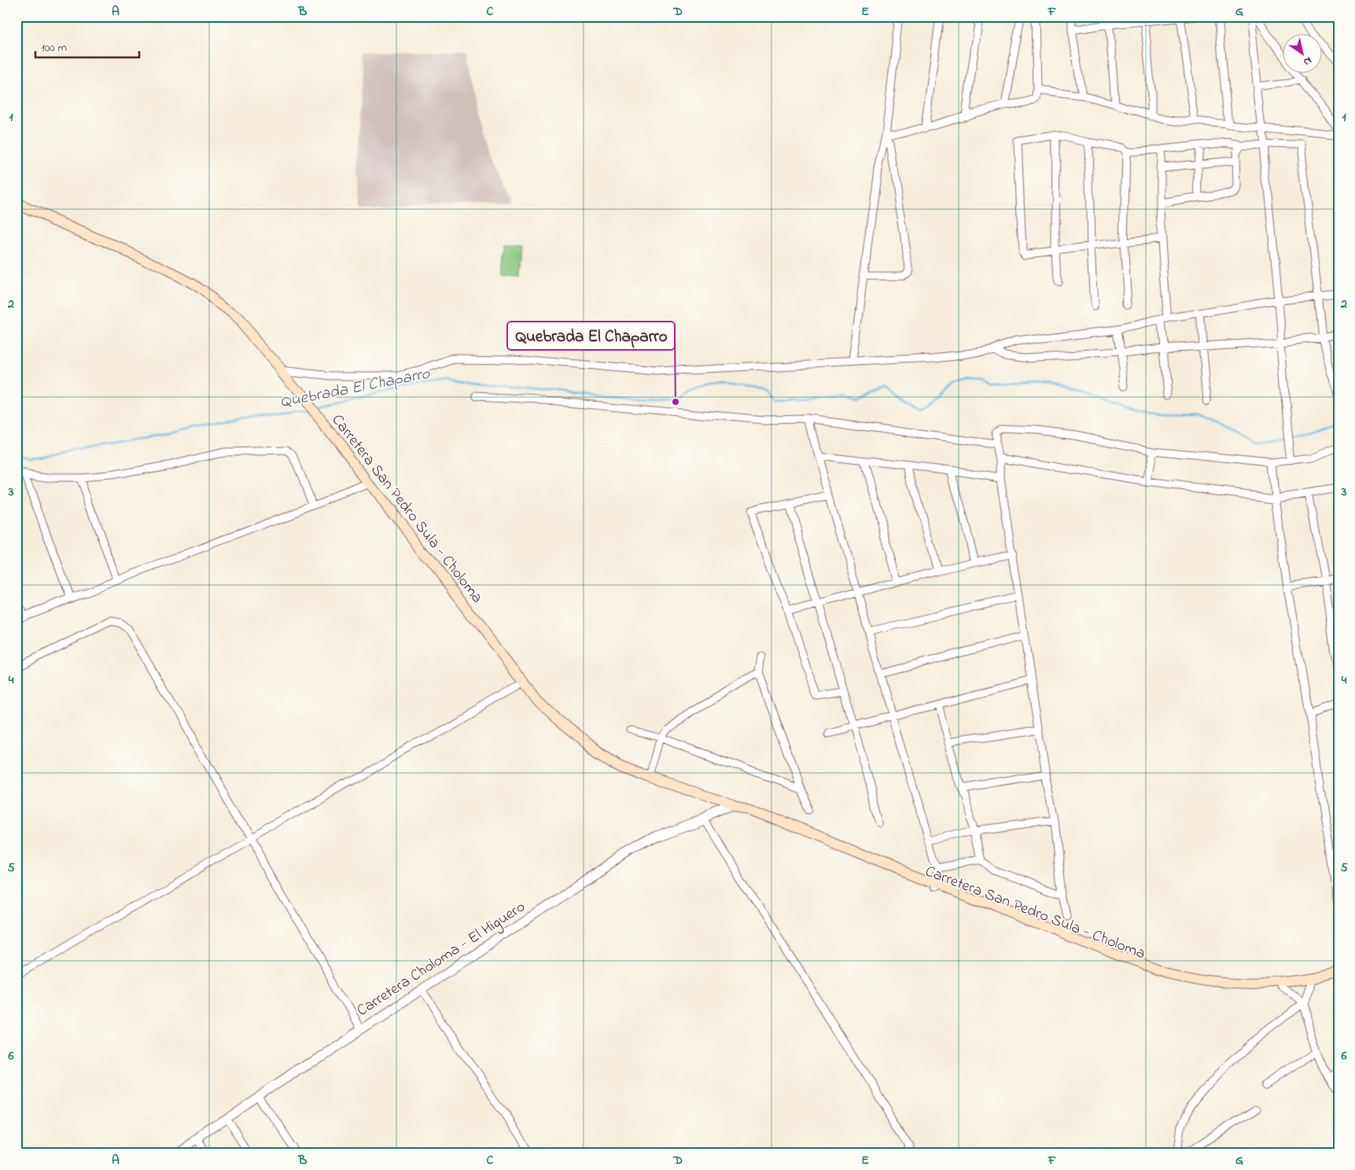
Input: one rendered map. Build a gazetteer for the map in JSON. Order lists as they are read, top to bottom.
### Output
{
  "streets": {
    "main road": ["Carretera San Pedro Sula - Choloma"],
    "street": ["Carretera Choloma - El Higuero"]
  },
  "crossings": [
    ["Carretera San Pedro Sula - Choloma", "Carretera Choloma - El Higuero"]
  ],
  "water": ["Quebrada El Chaparro"],
  "places": ["Quebrada El Chaparro"],
  "scale_bar": "100 m",
  "north": "bottom right",
  "grid": {
    "columns": [
      "A",
      "B",
      "C",
      "D",
      "E",
      "F",
      "G"
    ],
    "rows": [
      "1",
      "2",
      "3",
      "4",
      "5",
      "6"
    ]
  }
}
